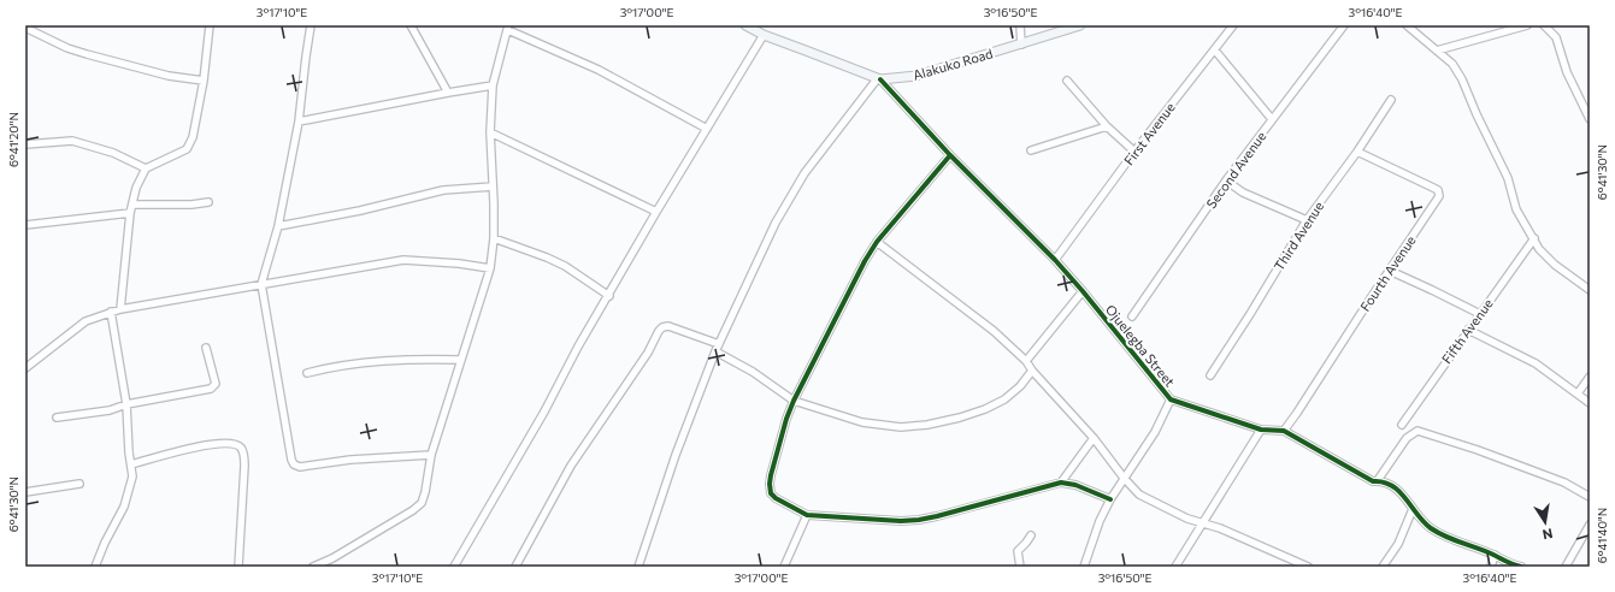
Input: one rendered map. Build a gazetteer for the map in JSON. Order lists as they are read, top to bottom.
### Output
{
  "streets": {
    "main road": ["Alakuko Road"],
    "street": [
      "First Avenue",
      "Second Avenue",
      "Third Avenue",
      "Fourth Avenue",
      "Fifth Avenue",
      "Ojuelegba Street"
    ]
  },
  "crossings": [
    ["Alakuko Road", "Ojuelegba Street"],
    ["First Avenue", "Ojuelegba Street"],
    ["Third Avenue", "Fourth Avenue"],
    ["Fourth Avenue", "Ojuelegba Street"]
  ],
  "north": "bottom",
  "coordinates": [
    "3°17'10\"E",
    "3°17'00\"E",
    "3°16'50\"E",
    "3°16'40\"E",
    "6°41'20\"N",
    "6°41'30\"N",
    "6°41'40\"N"
  ]
}
